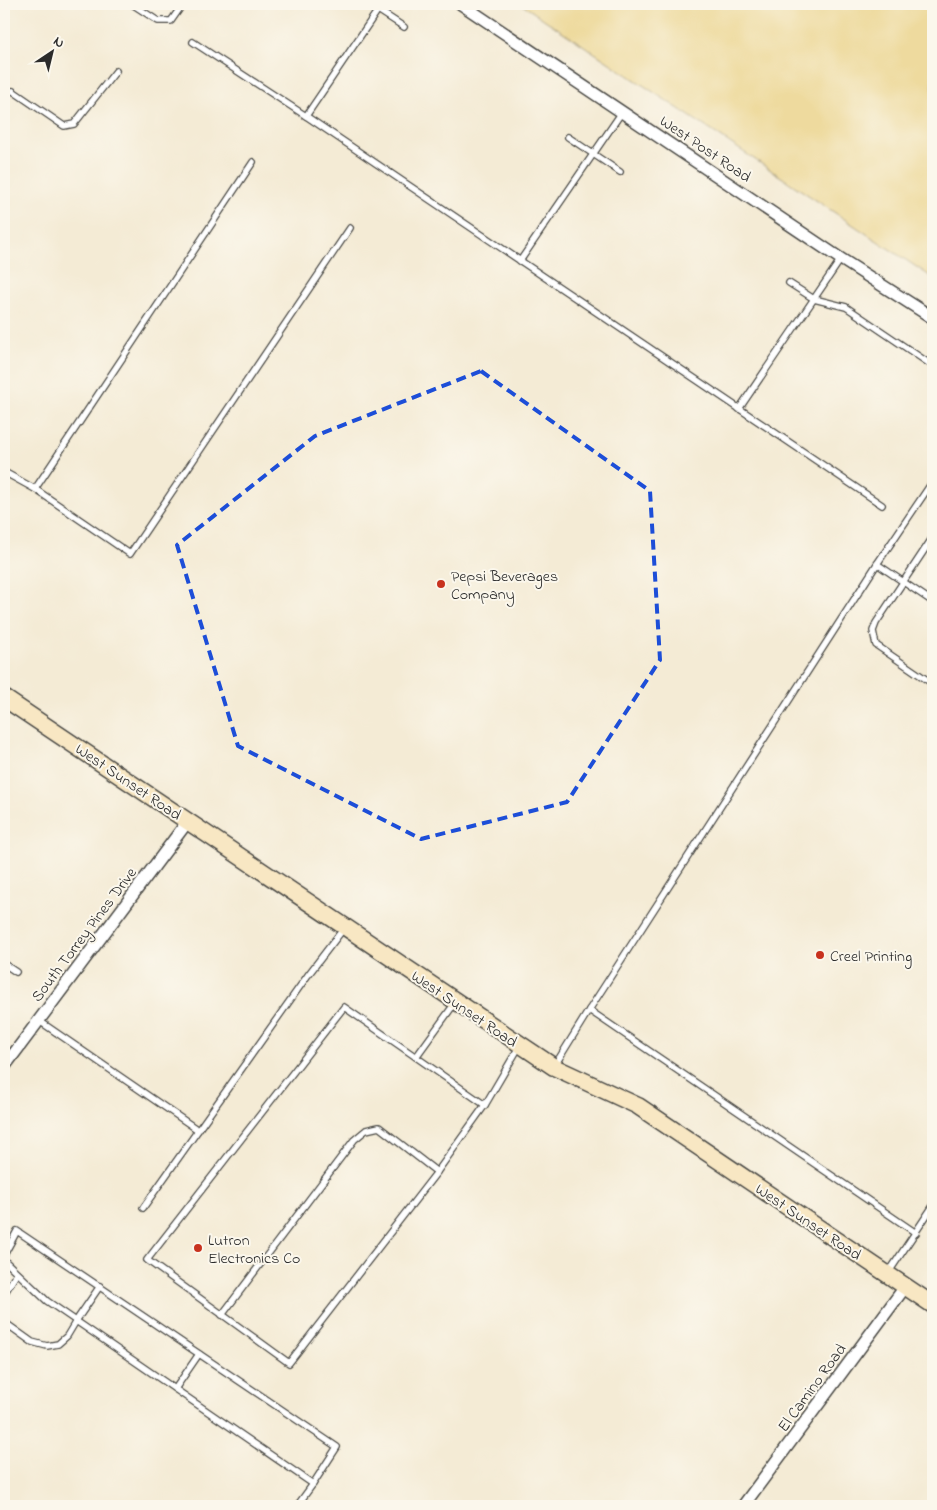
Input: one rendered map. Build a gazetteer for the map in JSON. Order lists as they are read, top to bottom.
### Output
{
  "streets": {
    "main road": ["West Sunset Road"],
    "street": ["West Post Road", "South Torrey Pines Drive", "El Camino Road"]
  },
  "crossings": [
    ["West Sunset Road", "South Torrey Pines Drive"],
    ["West Sunset Road", "El Camino Road"]
  ],
  "places": ["Pepsi Beverages Company", "Creel Printing", "Lutron Electronics Co"],
  "north": "top right"
}
